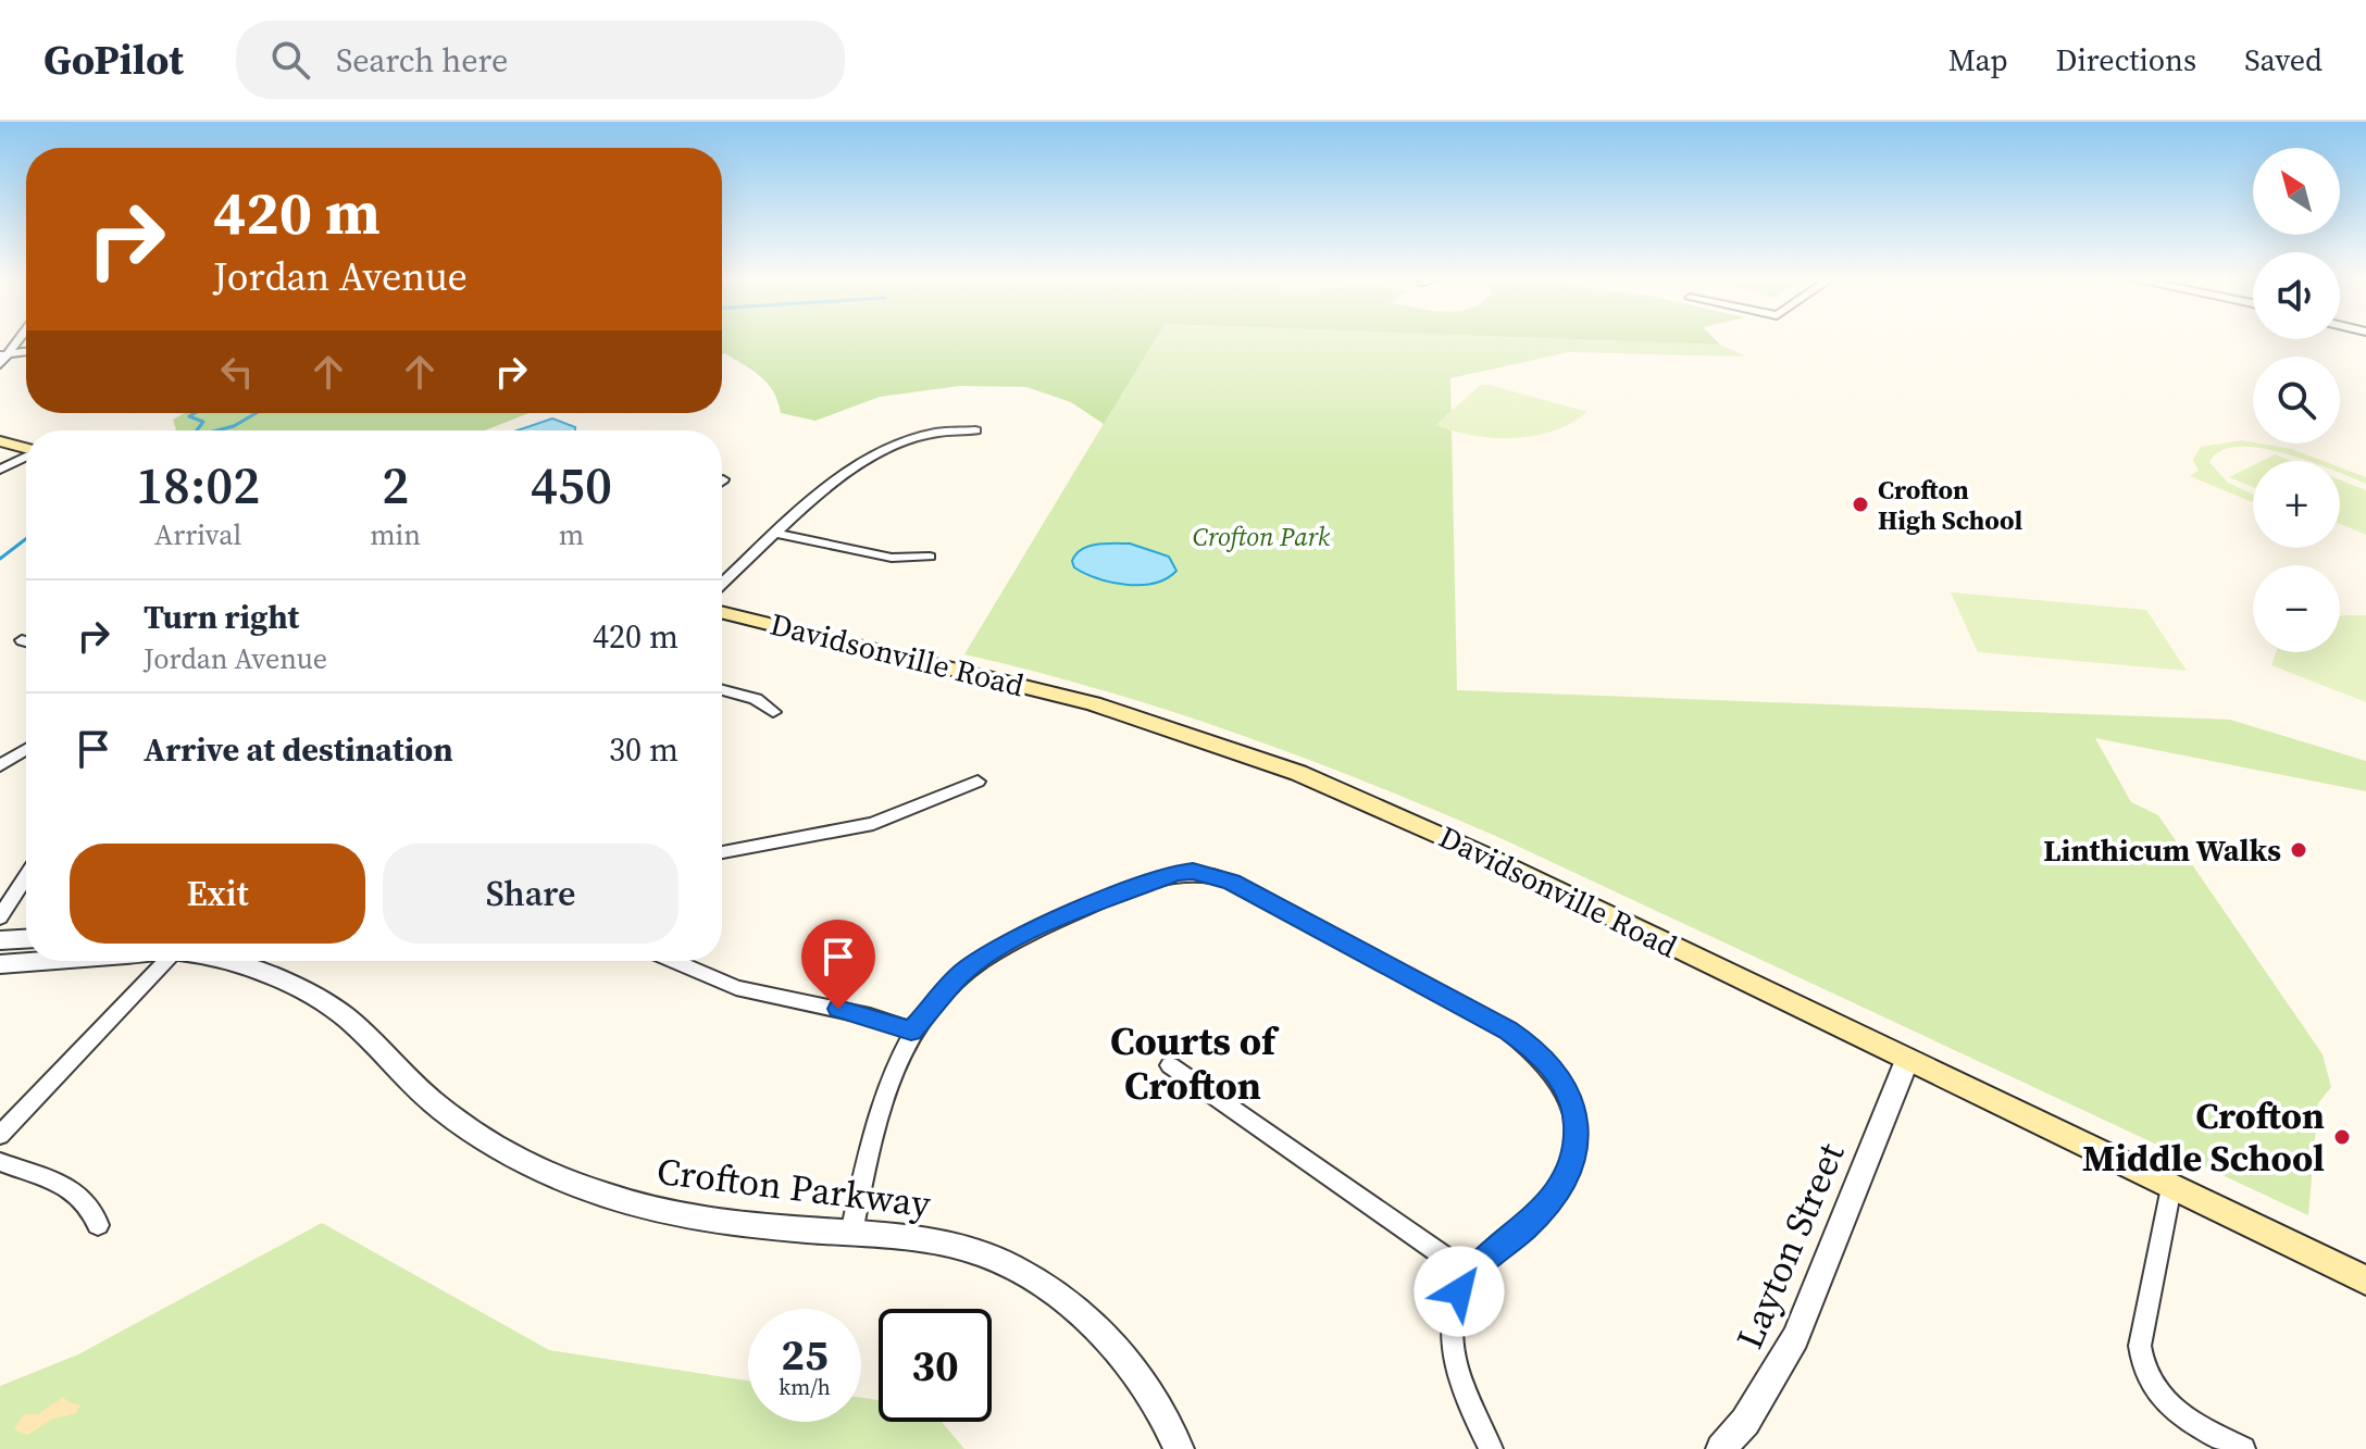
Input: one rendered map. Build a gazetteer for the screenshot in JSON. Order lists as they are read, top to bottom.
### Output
{
  "streets": {
    "main road": ["Davidsonville Road"],
    "street": ["Crofton Parkway", "Layton Street"]
  },
  "crossings": [
    ["Davidsonville Road", "Layton Street"]
  ],
  "districts": ["Courts of Crofton"],
  "parks": ["Crofton Park"],
  "places": ["Crofton High School", "Linthicum Walks", "Crofton Middle School"],
  "north": "top left",
  "page": {
    "header": "GoPilot",
    "search": "Search here",
    "nav": ["Map", "Directions", "Saved"],
    "map_buttons": ["+", "−"],
    "turn": ["420 m", "Jordan Avenue"],
    "eta": [
      "18:02",
      "Arrival",
      "2",
      "min",
      "450",
      "m"
    ],
    "list": [
      {
        "name": "Turn right",
        "note": "Jordan Avenue",
        "value": "420 m"
      },
      {
        "name": "Arrive at destination",
        "value": "30 m"
      }
    ],
    "buttons": ["Exit", "Share"],
    "speed": "25 km/h",
    "limit": "30"
  }
}
